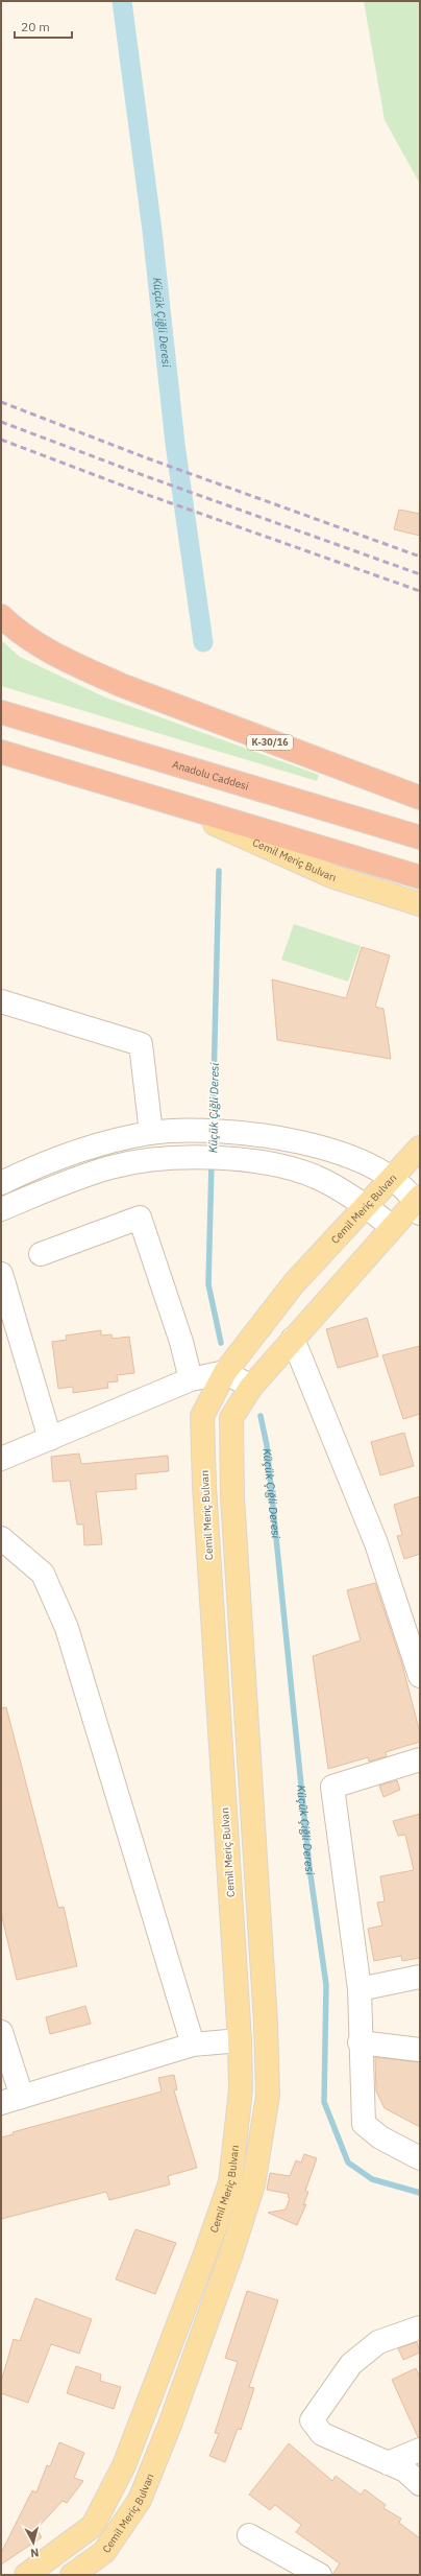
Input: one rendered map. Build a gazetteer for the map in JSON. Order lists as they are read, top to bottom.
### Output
{
  "streets": {
    "highway": ["K-30/16", "Anadolu Caddesi"],
    "main road": ["Cemil Meriç Bulvarı"]
  },
  "water": ["Küçük Çiğli Deresi"],
  "scale_bar": "20 m",
  "north": "bottom"
}
